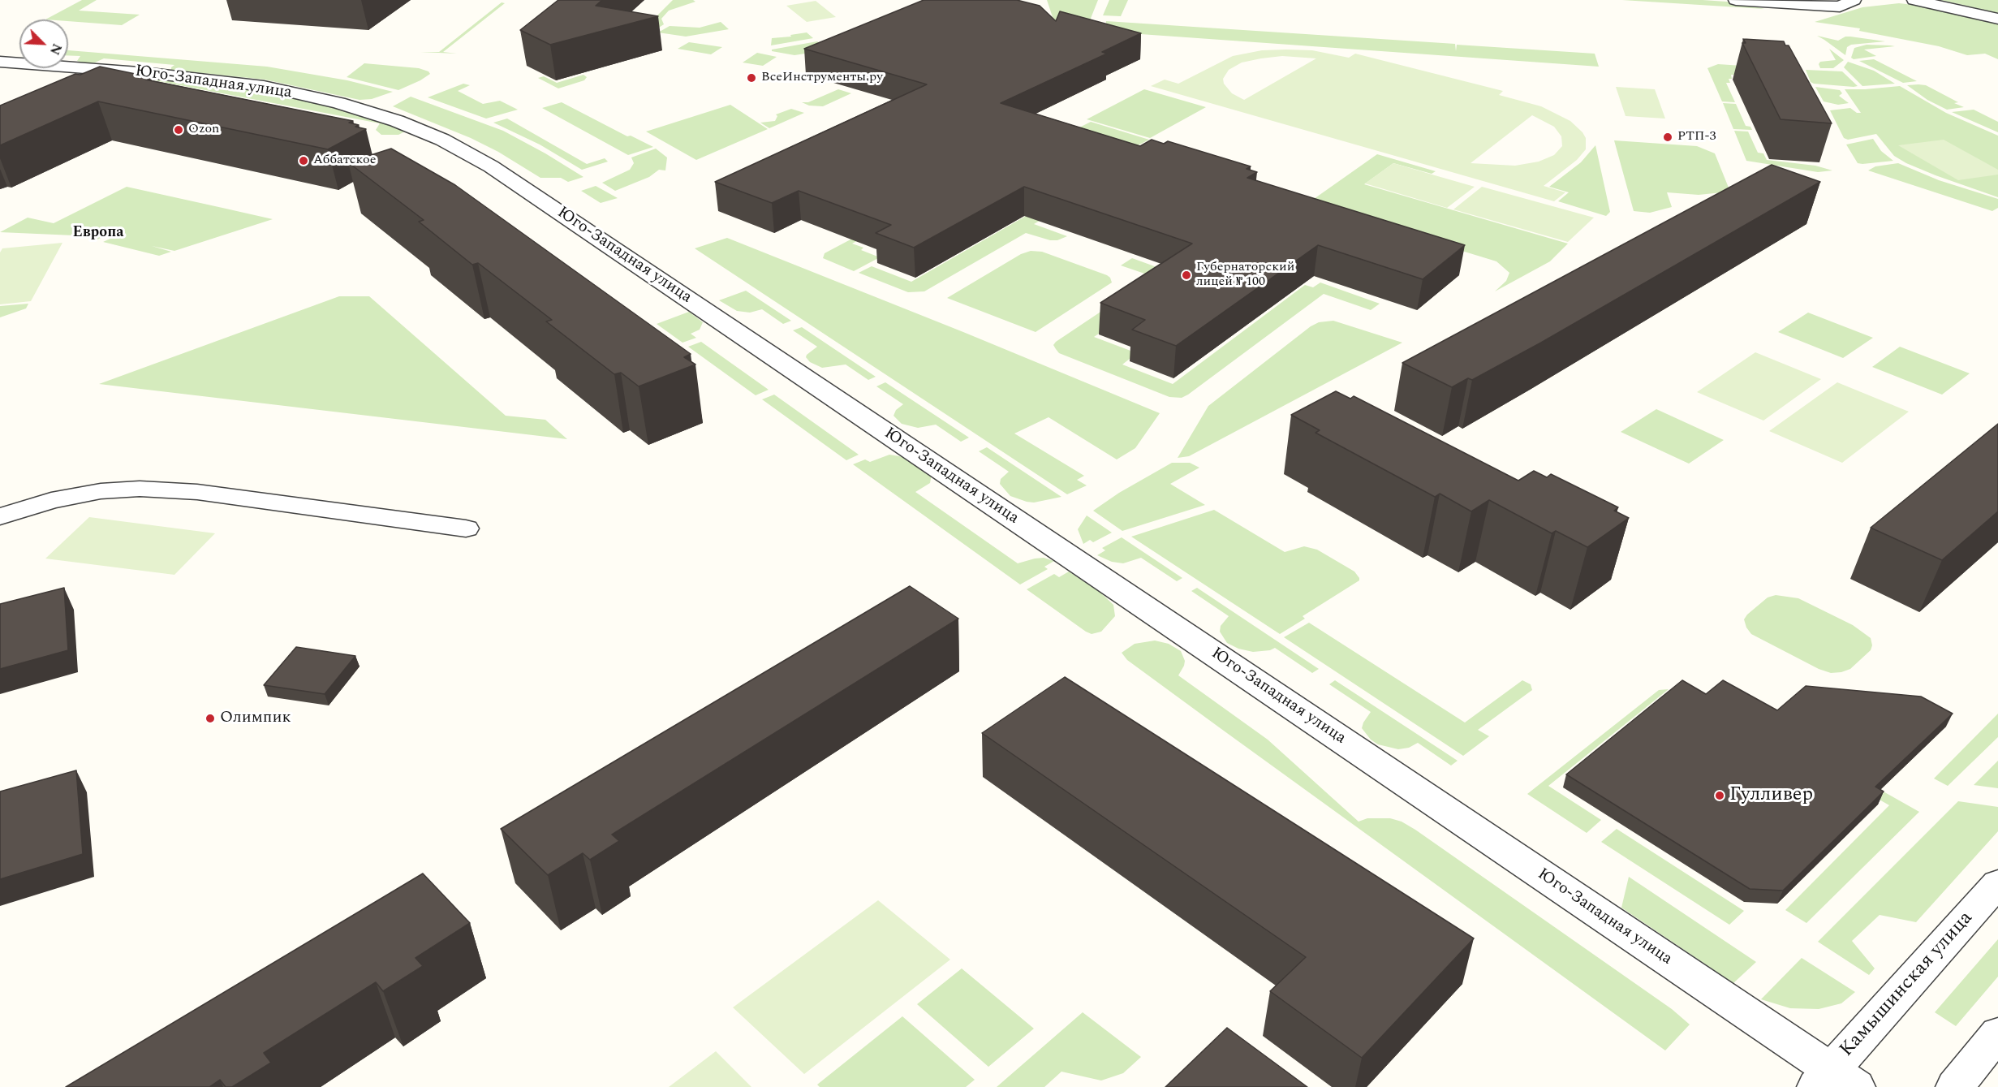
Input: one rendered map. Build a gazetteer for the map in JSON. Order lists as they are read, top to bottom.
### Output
{
  "streets": {
    "street": ["Юго-Западная улица", "Камышинская улица"]
  },
  "crossings": [
    ["Юго-Западная улица", "Камышинская улица"]
  ],
  "districts": ["Европа"],
  "places": [
    "ВсеИнструменты.ру",
    "Ozon",
    "РТП-3",
    "Аббатское",
    "Губернаторский лицей № 100",
    "Олимпик",
    "Гулливер"
  ],
  "north": "bottom right"
}
